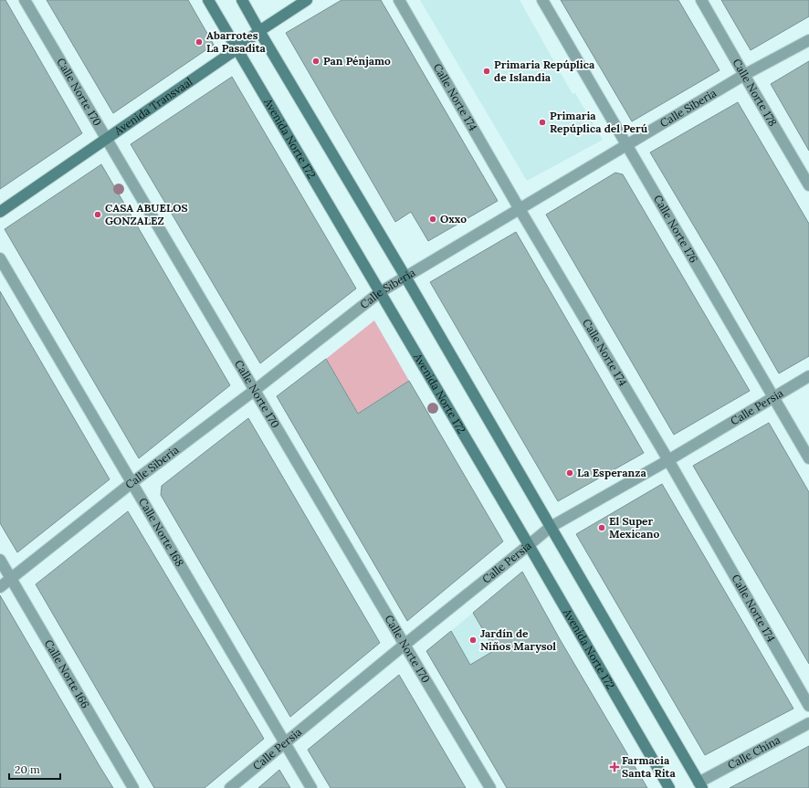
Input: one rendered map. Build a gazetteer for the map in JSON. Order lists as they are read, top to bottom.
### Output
{
  "streets": {
    "street": [
      "Calle Norte 170",
      "Calle Norte 178",
      "Calle Norte 174",
      "Avenida Transvaal",
      "Calle Siberia",
      "Avenida Norte 172",
      "Calle Norte 176",
      "Calle Persia",
      "Calle Norte 168",
      "Calle Norte 166",
      "Calle China"
    ]
  },
  "crossings": [
    ["Calle Norte 170", "Avenida Transvaal"],
    ["Calle Norte 170", "Calle Siberia"],
    ["Calle Norte 170", "Calle Persia"],
    ["Calle Norte 178", "Calle Siberia"],
    ["Calle Norte 174", "Calle Siberia"],
    ["Calle Norte 174", "Calle Persia"],
    ["Avenida Transvaal", "Avenida Norte 172"],
    ["Calle Siberia", "Avenida Norte 172"],
    ["Calle Siberia", "Calle Norte 176"],
    ["Calle Siberia", "Calle Norte 168"],
    ["Calle Siberia", "Calle Norte 166"],
    ["Avenida Norte 172", "Calle Persia"],
    ["Calle Norte 176", "Calle Persia"],
    ["Calle Persia", "Calle Norte 168"]
  ],
  "places": {
    "other": [
      "Abarrotes La Pasadita",
      "Pan Pénjamo",
      "Primaria Repúplica de Islandia",
      "Primaria Repúplica del Perú",
      "CASA ABUELOS GONZALEZ",
      "Oxxo",
      "La Esperanza",
      "El Super Mexicano",
      "Jardín de Niños Marysol"
    ],
    "health": ["Farmacia Santa Rita"]
  },
  "scale_bar": "20 m"
}
